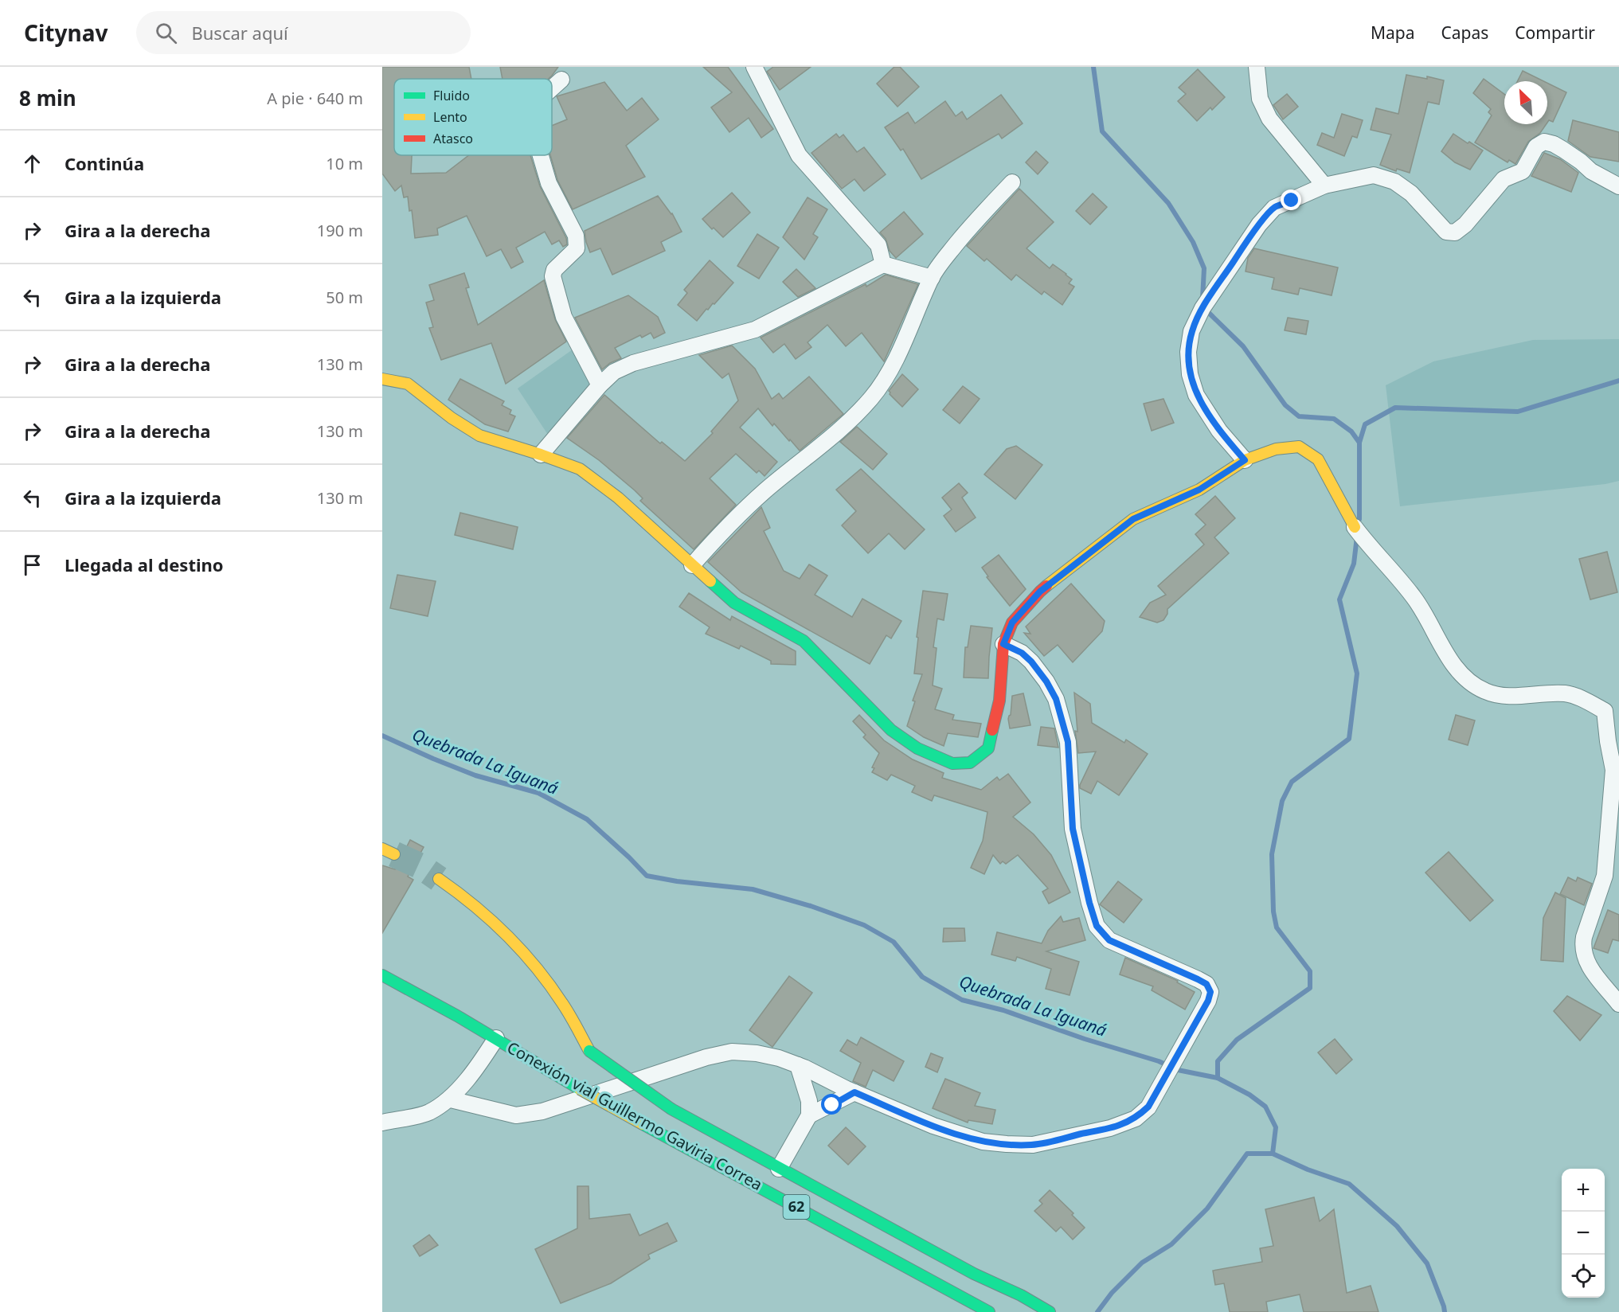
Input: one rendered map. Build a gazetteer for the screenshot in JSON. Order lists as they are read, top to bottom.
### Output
{
  "streets": {
    "main road": ["Conexión vial Guillermo Gaviria Correa", "62"]
  },
  "water": ["Quebrada La Iguaná"],
  "legend": ["Fluido", "Lento", "Atasco"],
  "north": "top left",
  "page": {
    "header": "Citynav",
    "search": "Buscar aquí",
    "nav": ["Mapa", "Capas", "Compartir"],
    "heading": ["8 min", "A pie · 640 m"],
    "list": [
      ["Continúa", "10 m"],
      ["Gira a la derecha", "190 m"],
      ["Gira a la izquierda", "50 m"],
      ["Gira a la derecha", "130 m"],
      ["Gira a la derecha", "130 m"],
      ["Gira a la izquierda", "130 m"],
      "Llegada al destino"
    ],
    "map_buttons": ["+", "−"]
  }
}
